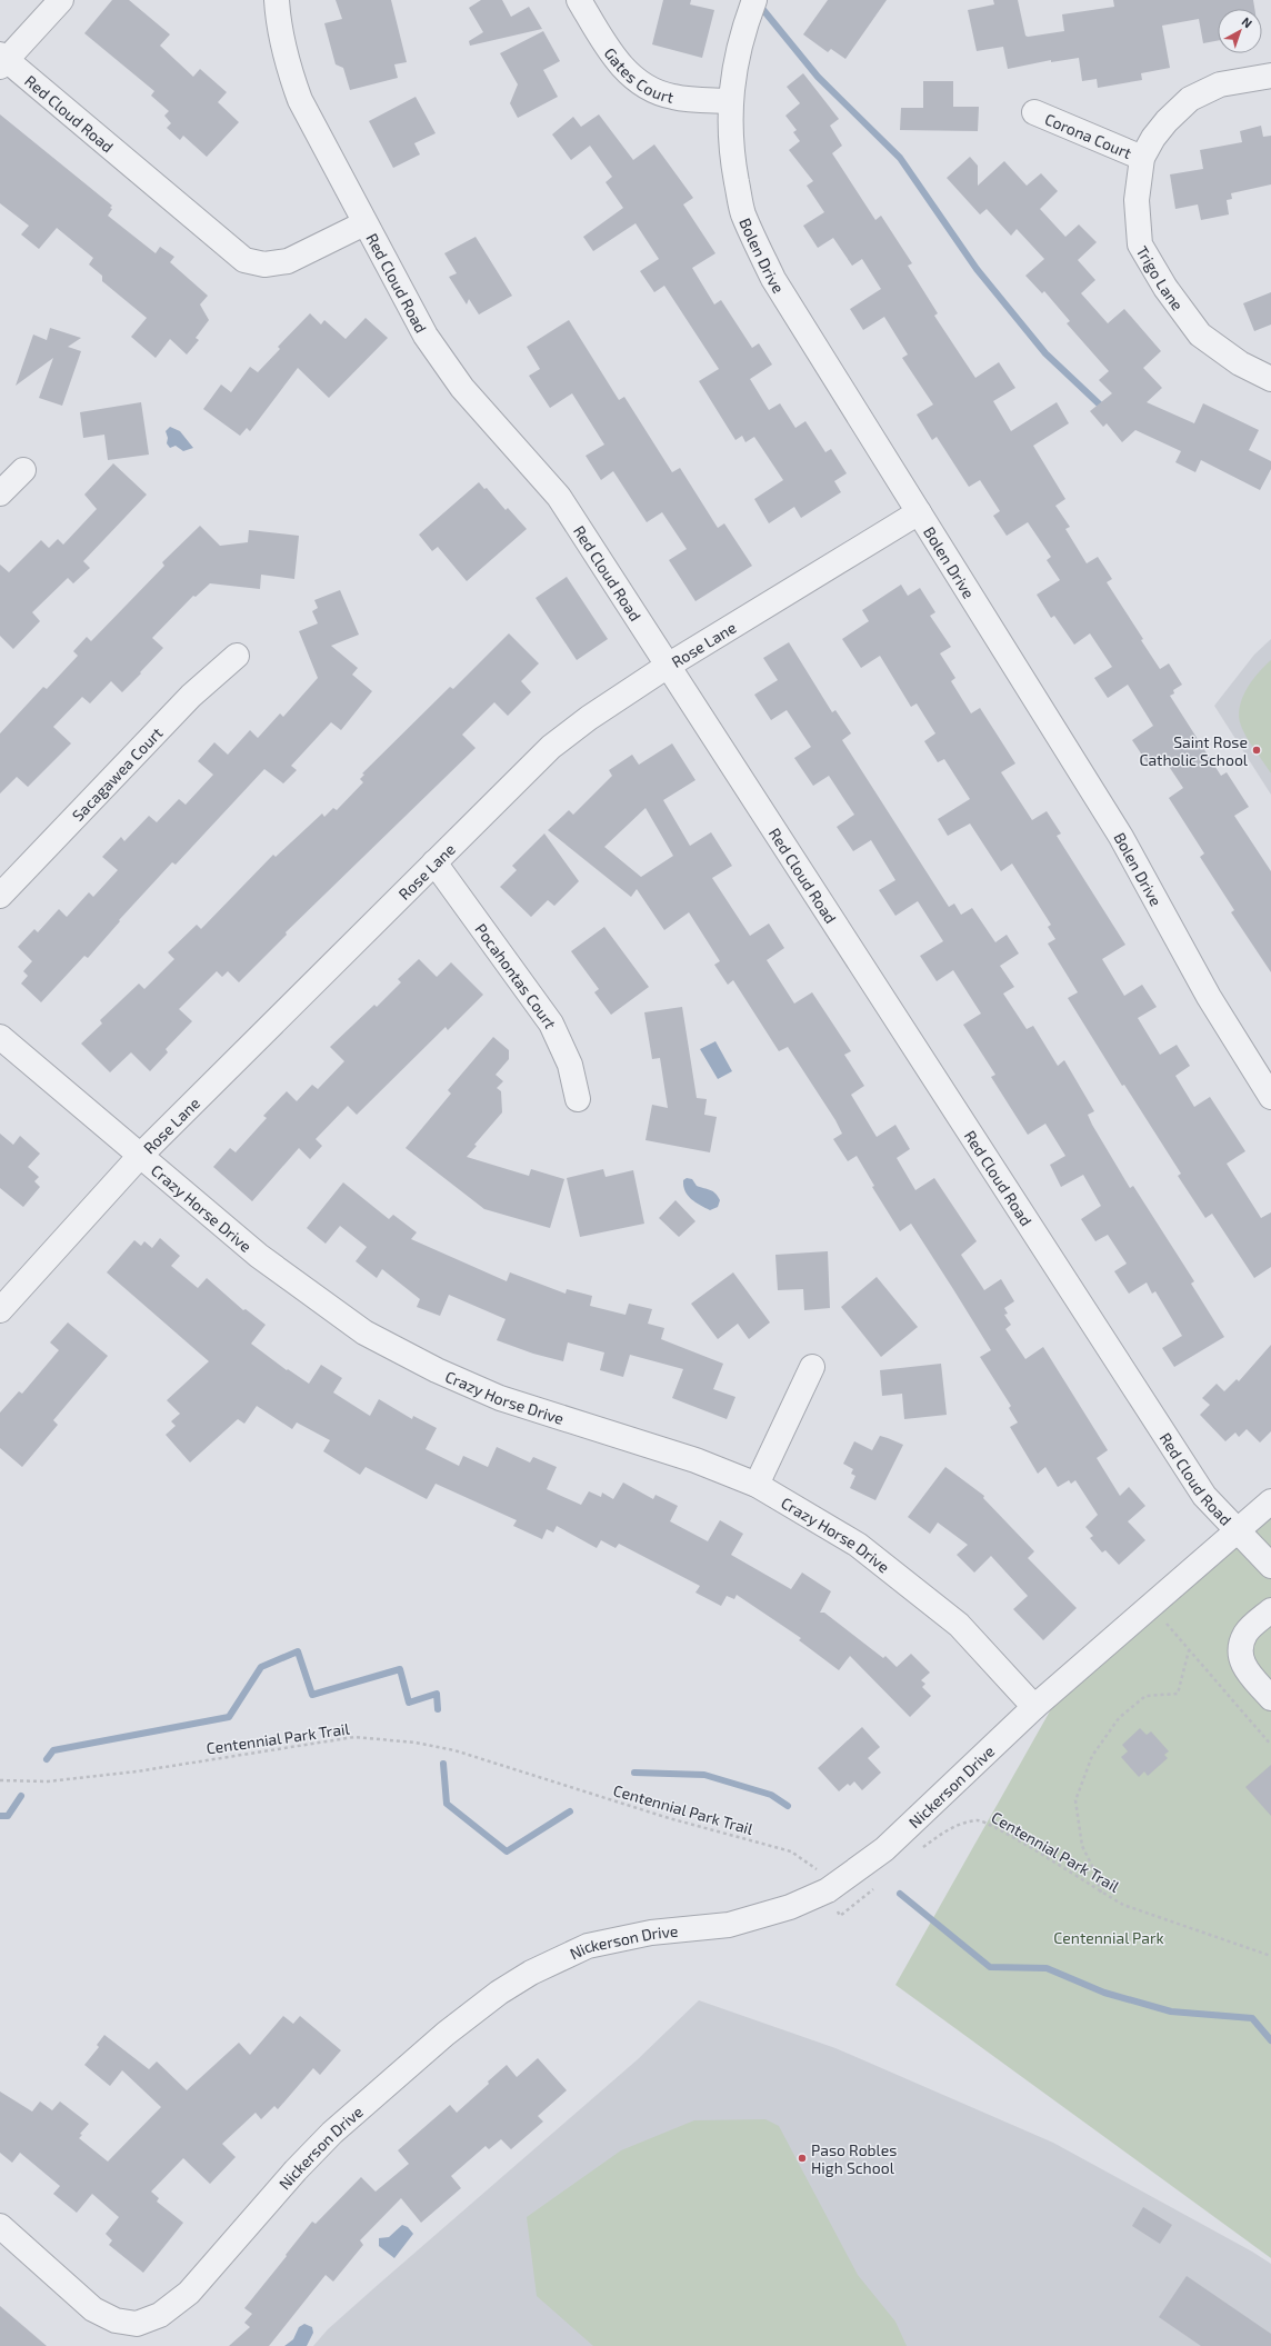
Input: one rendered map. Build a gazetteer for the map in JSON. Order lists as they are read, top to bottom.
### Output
{
  "streets": {
    "street": [
      "Gates Court",
      "Red Cloud Road",
      "Corona Court",
      "Bolen Drive",
      "Trigo Lane",
      "Rose Lane",
      "Sacagawea Court",
      "Pocahontas Court",
      "Crazy Horse Drive",
      "Nickerson Drive"
    ],
    "path": ["Centennial Park Trail"]
  },
  "crossings": [
    ["Gates Court", "Bolen Drive"],
    ["Red Cloud Road", "Rose Lane"],
    ["Red Cloud Road", "Nickerson Drive"],
    ["Corona Court", "Trigo Lane"],
    ["Bolen Drive", "Rose Lane"],
    ["Rose Lane", "Pocahontas Court"],
    ["Rose Lane", "Crazy Horse Drive"],
    ["Crazy Horse Drive", "Nickerson Drive"],
    ["Centennial Park Trail", "Nickerson Drive"]
  ],
  "parks": ["Centennial Park"],
  "places": ["Saint Rose Catholic School", "Paso Robles High School"],
  "north": "top right"
}
